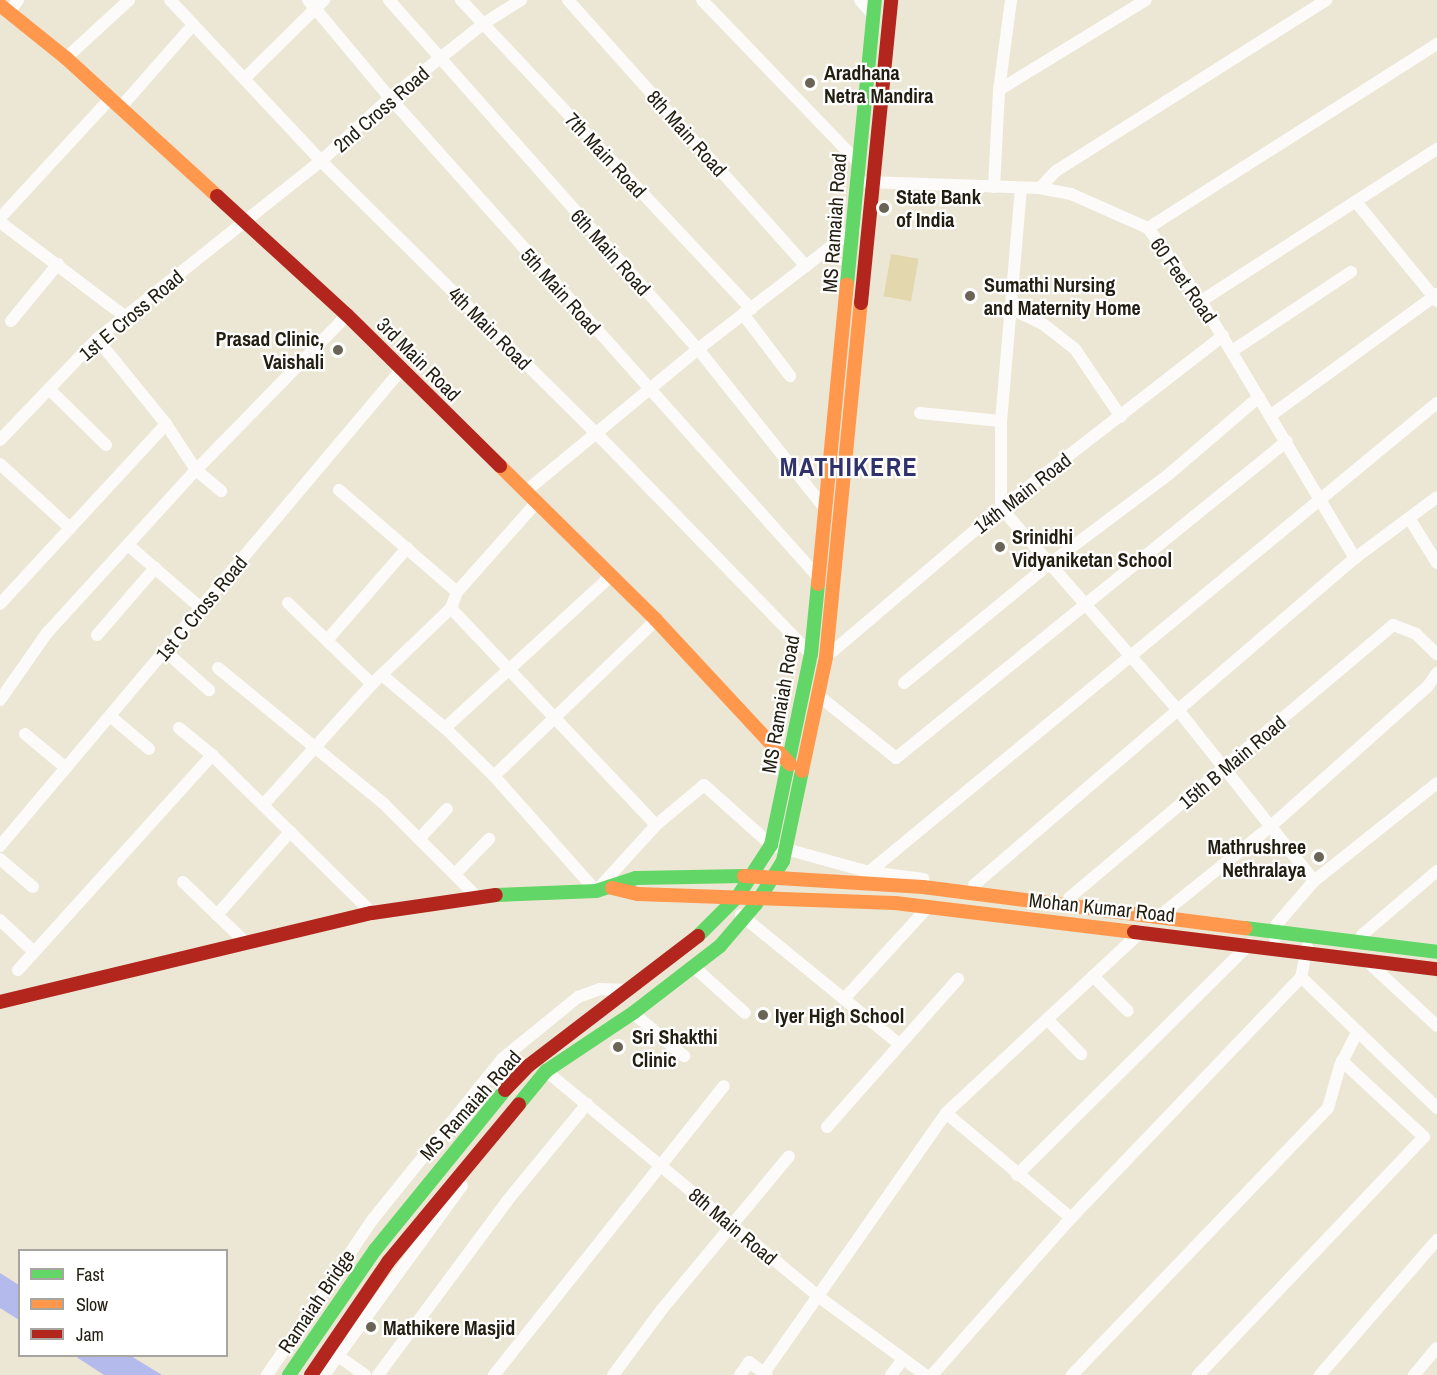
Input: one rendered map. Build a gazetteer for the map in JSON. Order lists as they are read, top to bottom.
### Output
{
  "streets": {
    "street": [
      "2nd Cross Road",
      "8th Main Road",
      "7th Main Road",
      "MS Ramaiah Road",
      "6th Main Road",
      "60 Feet Road",
      "5th Main Road",
      "1st E Cross Road",
      "4th Main Road",
      "3rd Main Road",
      "14th Main Road",
      "1st C Cross Road",
      "15th B Main Road",
      "Mohan Kumar Road",
      "Ramaiah Bridge"
    ]
  },
  "crossings": [
    ["2nd Cross Road", "7th Main Road"],
    ["2nd Cross Road", "6th Main Road"],
    ["2nd Cross Road", "5th Main Road"],
    ["2nd Cross Road", "1st E Cross Road"],
    ["2nd Cross Road", "4th Main Road"],
    ["2nd Cross Road", "3rd Main Road"],
    ["8th Main Road", "MS Ramaiah Road"],
    ["MS Ramaiah Road", "6th Main Road"],
    ["MS Ramaiah Road", "60 Feet Road"],
    ["MS Ramaiah Road", "5th Main Road"],
    ["MS Ramaiah Road", "4th Main Road"],
    ["MS Ramaiah Road", "3rd Main Road"],
    ["MS Ramaiah Road", "14th Main Road"],
    ["MS Ramaiah Road", "Mohan Kumar Road"],
    ["MS Ramaiah Road", "Ramaiah Bridge"],
    ["60 Feet Road", "14th Main Road"],
    ["1st E Cross Road", "3rd Main Road"],
    ["3rd Main Road", "1st C Cross Road"]
  ],
  "districts": ["MATHIKERE"],
  "places": [
    "Aradhana Netra Mandira",
    "State Bank of India",
    "Sumathi Nursing and Maternity Home",
    "Prasad Clinic, Vaishali",
    "Srinidhi Vidyaniketan School",
    "Mathrushree Nethralaya",
    "Iyer High School",
    "Sri Shakthi Clinic",
    "Mathikere Masjid"
  ],
  "legend": ["Fast", "Slow", "Jam"]
}
